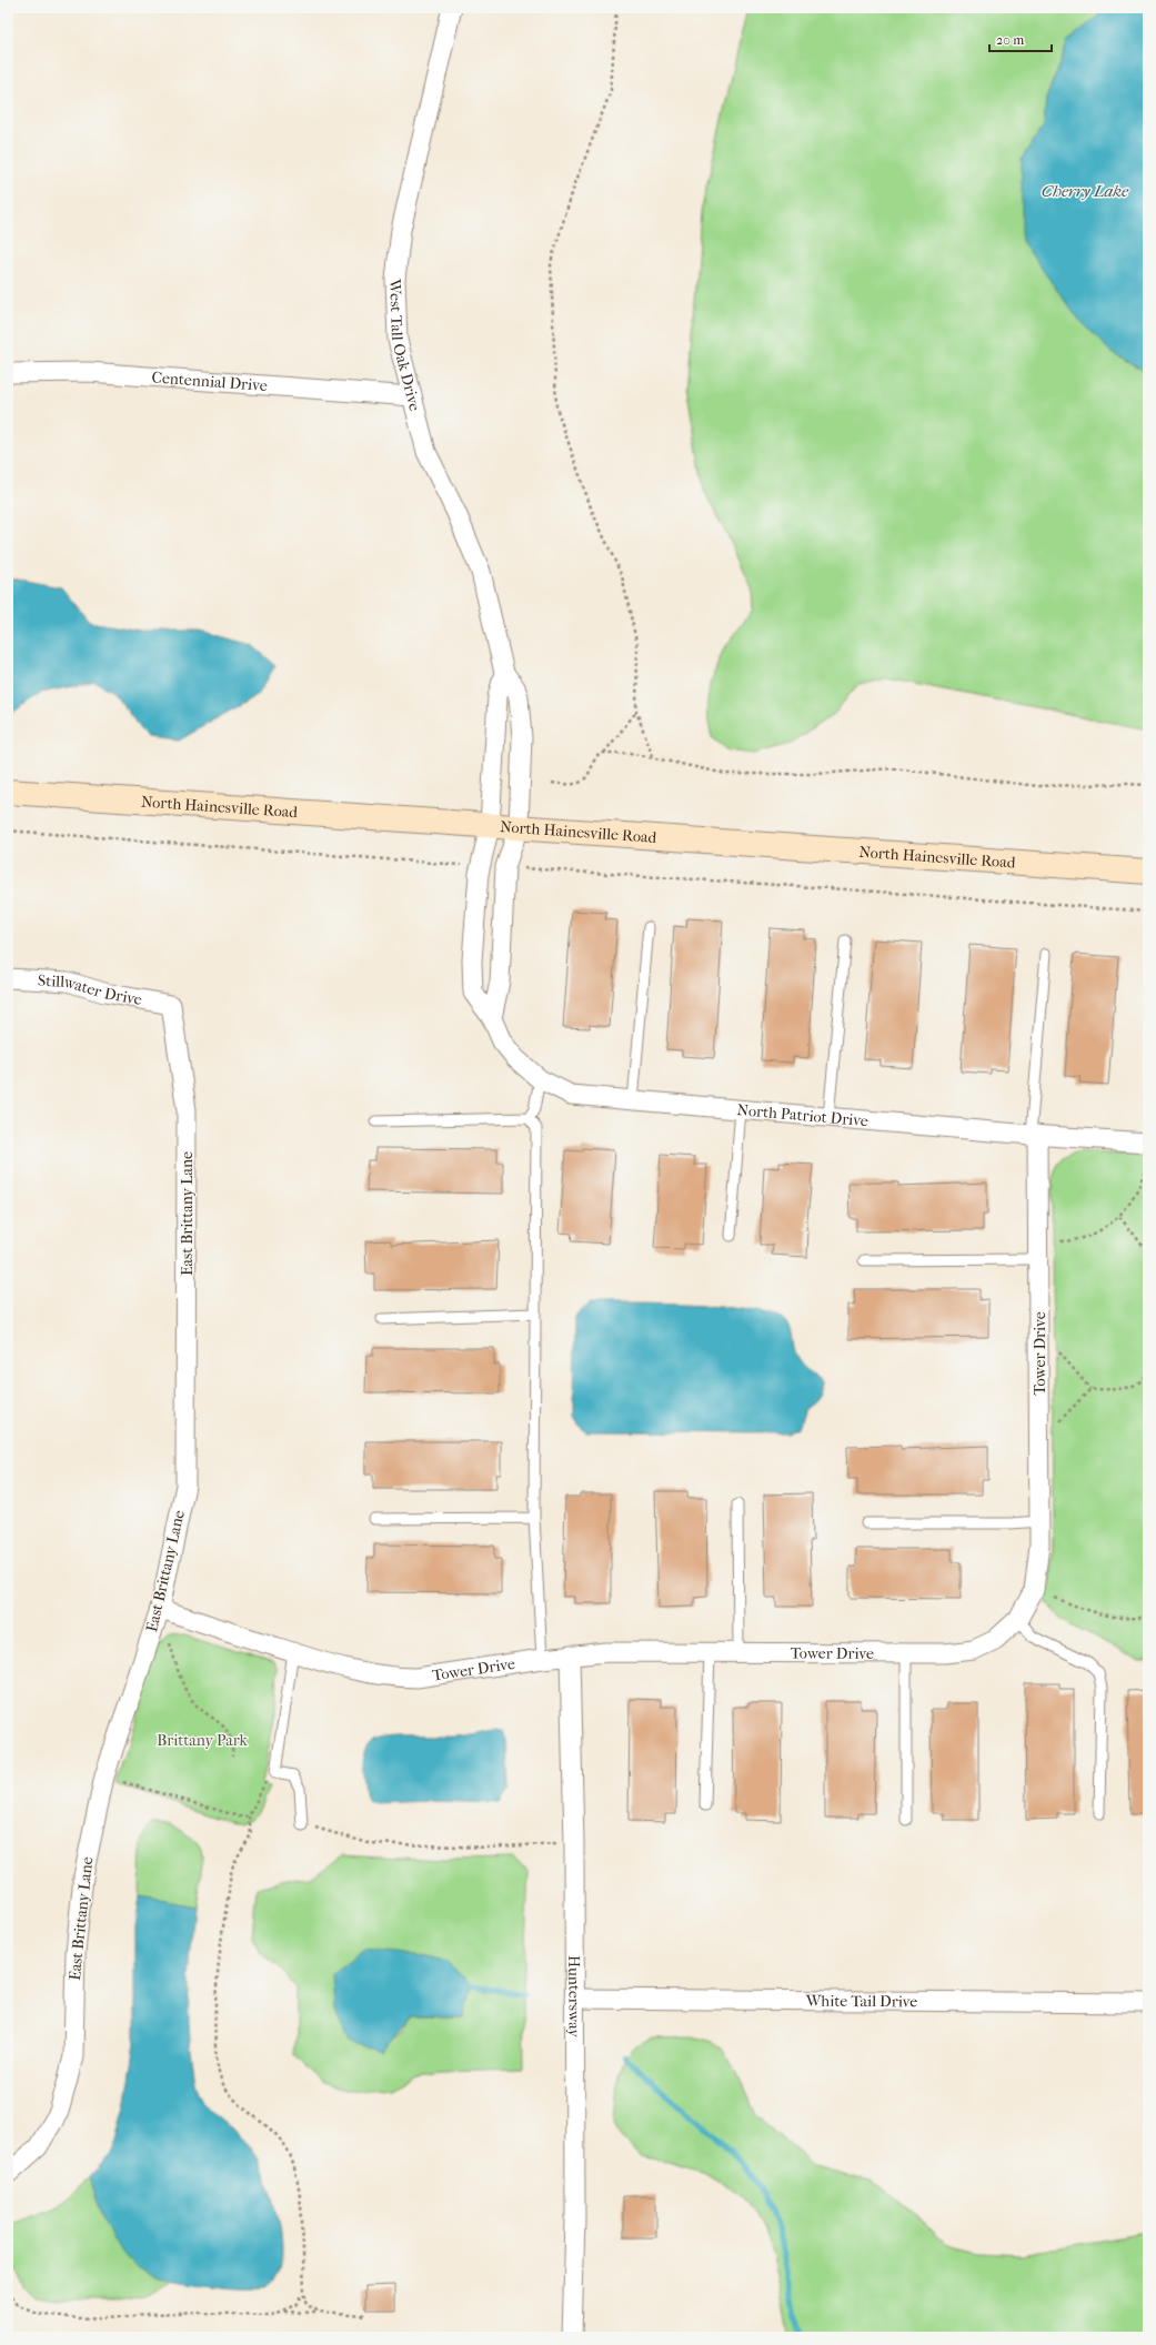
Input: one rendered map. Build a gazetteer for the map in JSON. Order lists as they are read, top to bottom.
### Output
{
  "streets": {
    "main road": ["North Hainesville Road"],
    "street": [
      "West Tall Oak Drive",
      "Centennial Drive",
      "Stillwater Drive",
      "North Patriot Drive",
      "East Brittany Lane",
      "Tower Drive",
      "Huntersway",
      "White Tail Drive"
    ]
  },
  "crossings": [
    ["West Tall Oak Drive", "Centennial Drive"],
    ["West Tall Oak Drive", "North Hainesville Road"],
    ["West Tall Oak Drive", "North Patriot Drive"],
    ["North Hainesville Road", "North Patriot Drive"],
    ["Stillwater Drive", "East Brittany Lane"],
    ["North Patriot Drive", "Tower Drive"],
    ["East Brittany Lane", "Tower Drive"],
    ["Tower Drive", "Huntersway"],
    ["Huntersway", "White Tail Drive"]
  ],
  "water": ["Cherry Lake"],
  "parks": ["Brittany Park"],
  "scale_bar": "20 m"
}
